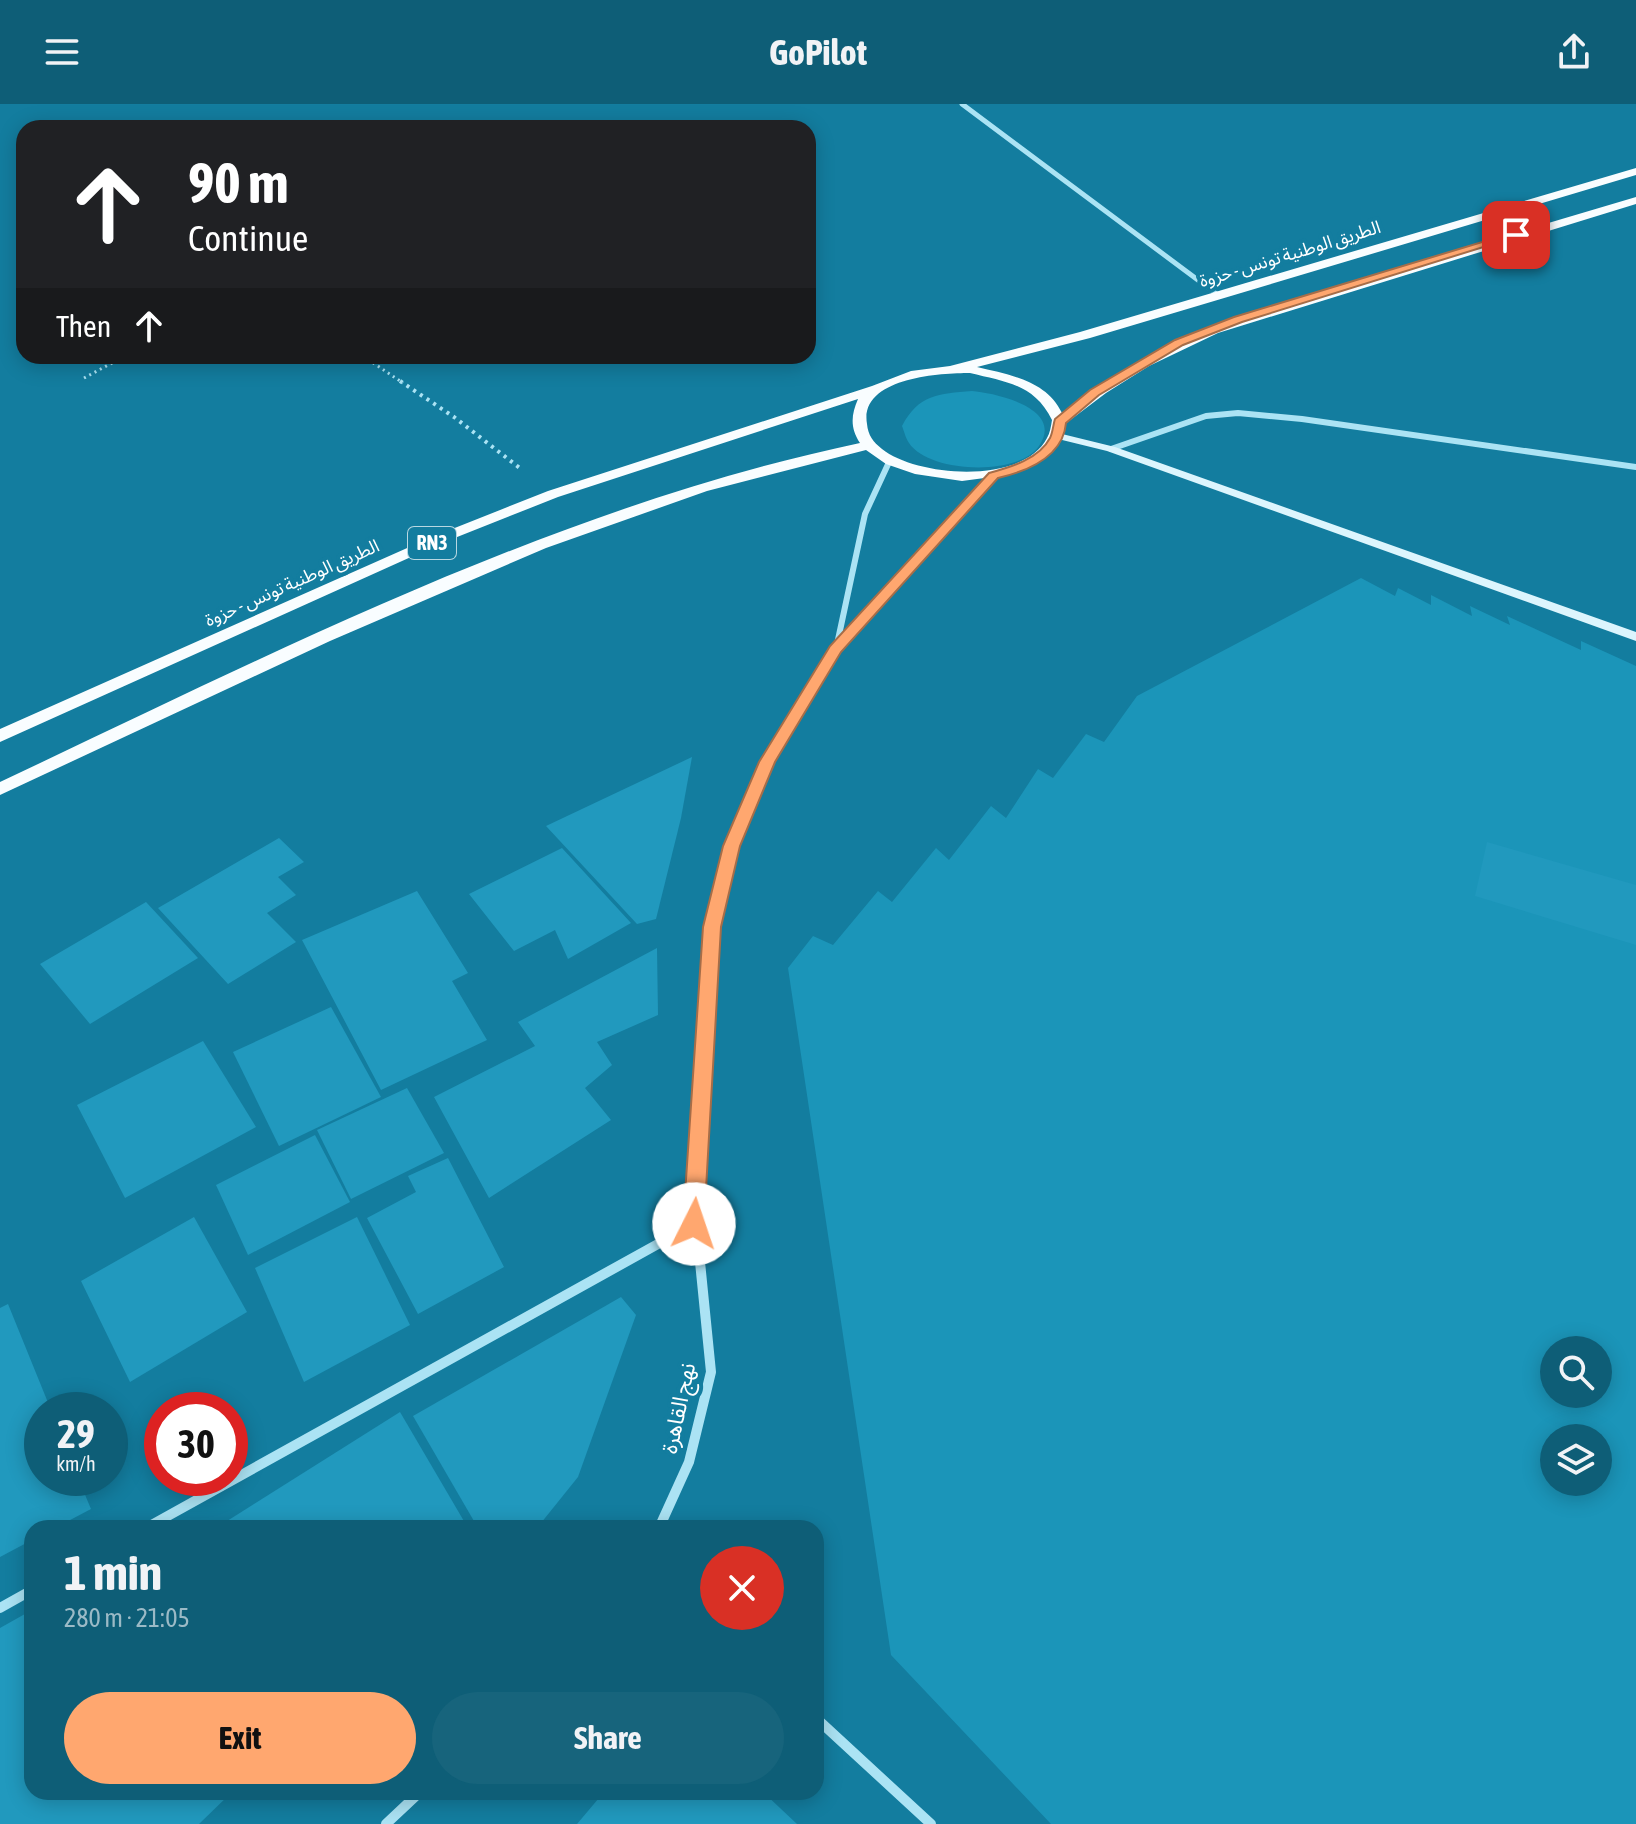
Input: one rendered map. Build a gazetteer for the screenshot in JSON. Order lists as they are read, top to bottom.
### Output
{
  "streets": {
    "main road": ["الطريق الوطنية تونس - حزوة", "RN3"],
    "street": ["نهج القاهرة"]
  },
  "crossings": [
    ["الطريق الوطنية تونس - حزوة", "RN3"]
  ],
  "page": {
    "header": "GoPilot",
    "turn": ["90 m", "Continue"],
    "then": "Then",
    "speed": "29 km/h",
    "limit": "30",
    "heading": ["1 min", "280 m · 21:05"],
    "buttons": ["Exit", "Share"]
  }
}
